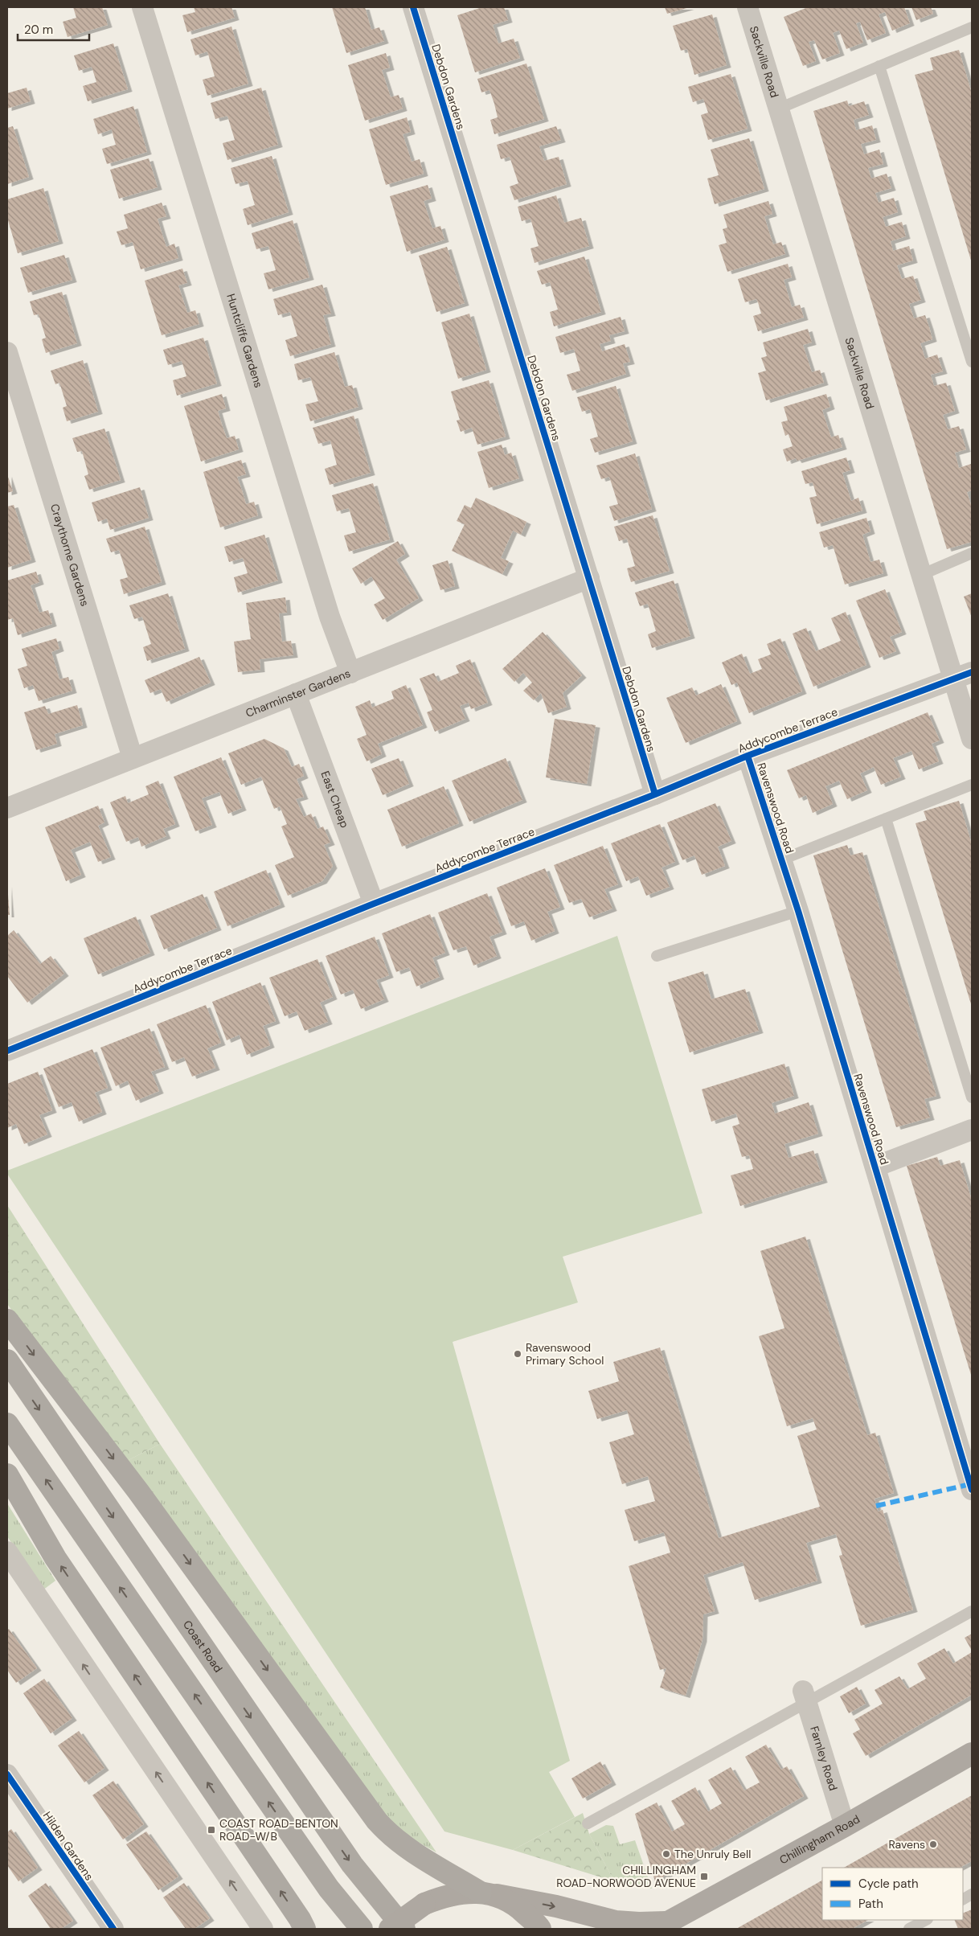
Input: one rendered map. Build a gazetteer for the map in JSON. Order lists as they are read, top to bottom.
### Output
{
  "streets": {
    "highway": ["Coast Road"],
    "main road": ["Chillingham Road"],
    "street": [
      "Sackville Road",
      "Debdon Gardens",
      "Huntcliffe Gardens",
      "Craythorne Gardens",
      "Charminster Gardens",
      "Addycombe Terrace",
      "East Cheap",
      "Ravenswood Road",
      "Farnley Road",
      "Hilden Gardens"
    ]
  },
  "crossings": [
    ["Sackville Road", "Addycombe Terrace"],
    ["Debdon Gardens", "Charminster Gardens"],
    ["Debdon Gardens", "Addycombe Terrace"],
    ["Huntcliffe Gardens", "Charminster Gardens"],
    ["Craythorne Gardens", "Charminster Gardens"],
    ["Charminster Gardens", "East Cheap"],
    ["Addycombe Terrace", "East Cheap"],
    ["Addycombe Terrace", "Ravenswood Road"],
    ["Farnley Road", "Chillingham Road"]
  ],
  "places": {
    "other": ["Ravenswood Primary School", "Ravens", "The Unruly Bell"],
    "transit": ["COAST ROAD-BENTON ROAD-W/B", "CHILLINGHAM ROAD-NORWOOD AVENUE"]
  },
  "legend": ["Cycle path", "Path"],
  "scale_bar": "20 m"
}
